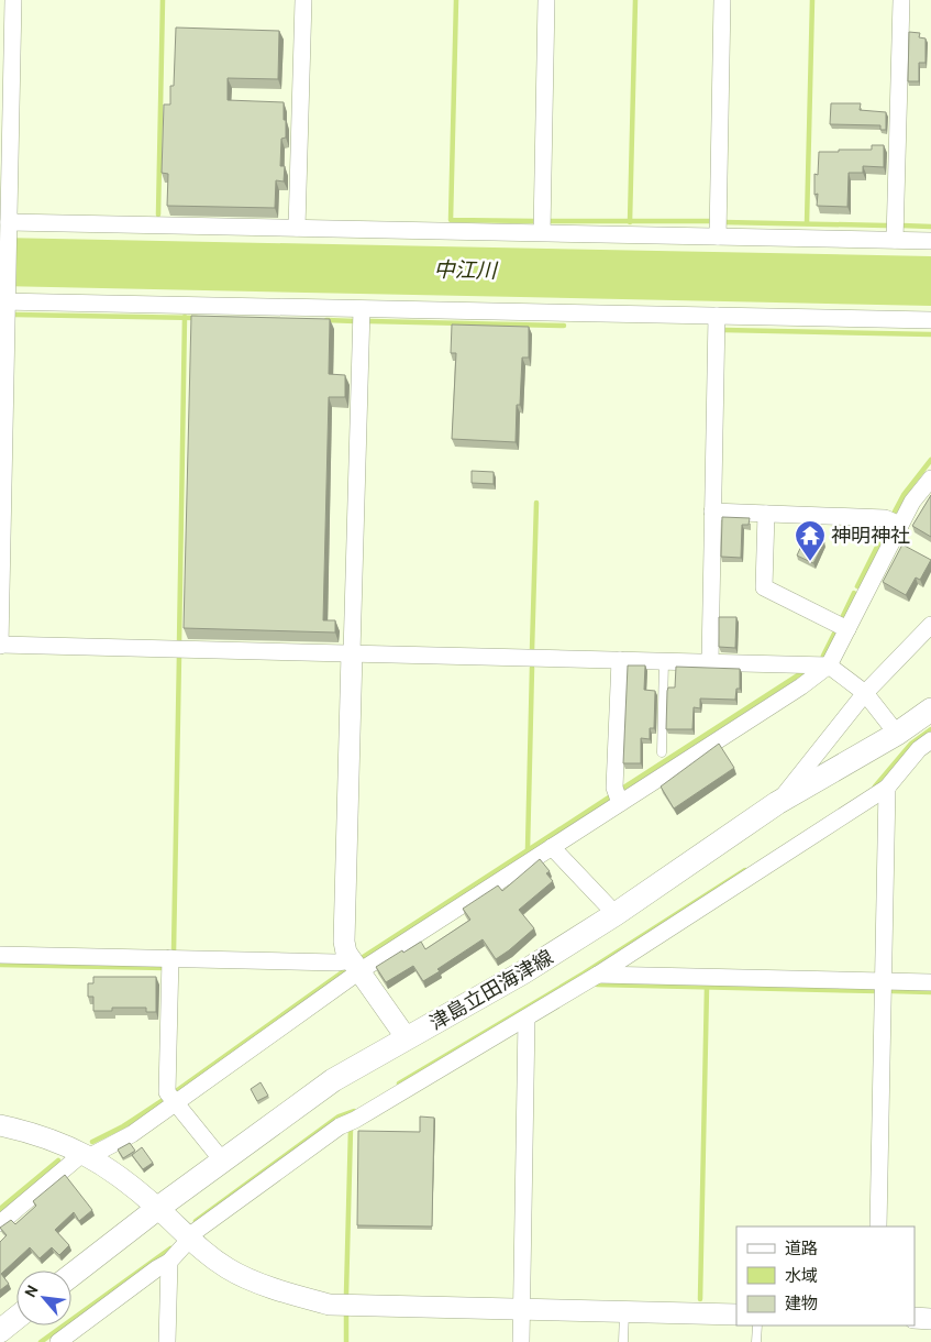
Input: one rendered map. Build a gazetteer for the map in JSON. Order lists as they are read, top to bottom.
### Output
{
  "streets": {
    "main road": ["津島立田海津線"]
  },
  "water": ["中江川"],
  "places": {
    "temple": ["神明神社"]
  },
  "legend": ["道路", "水域", "建物"],
  "north": "top left"
}
